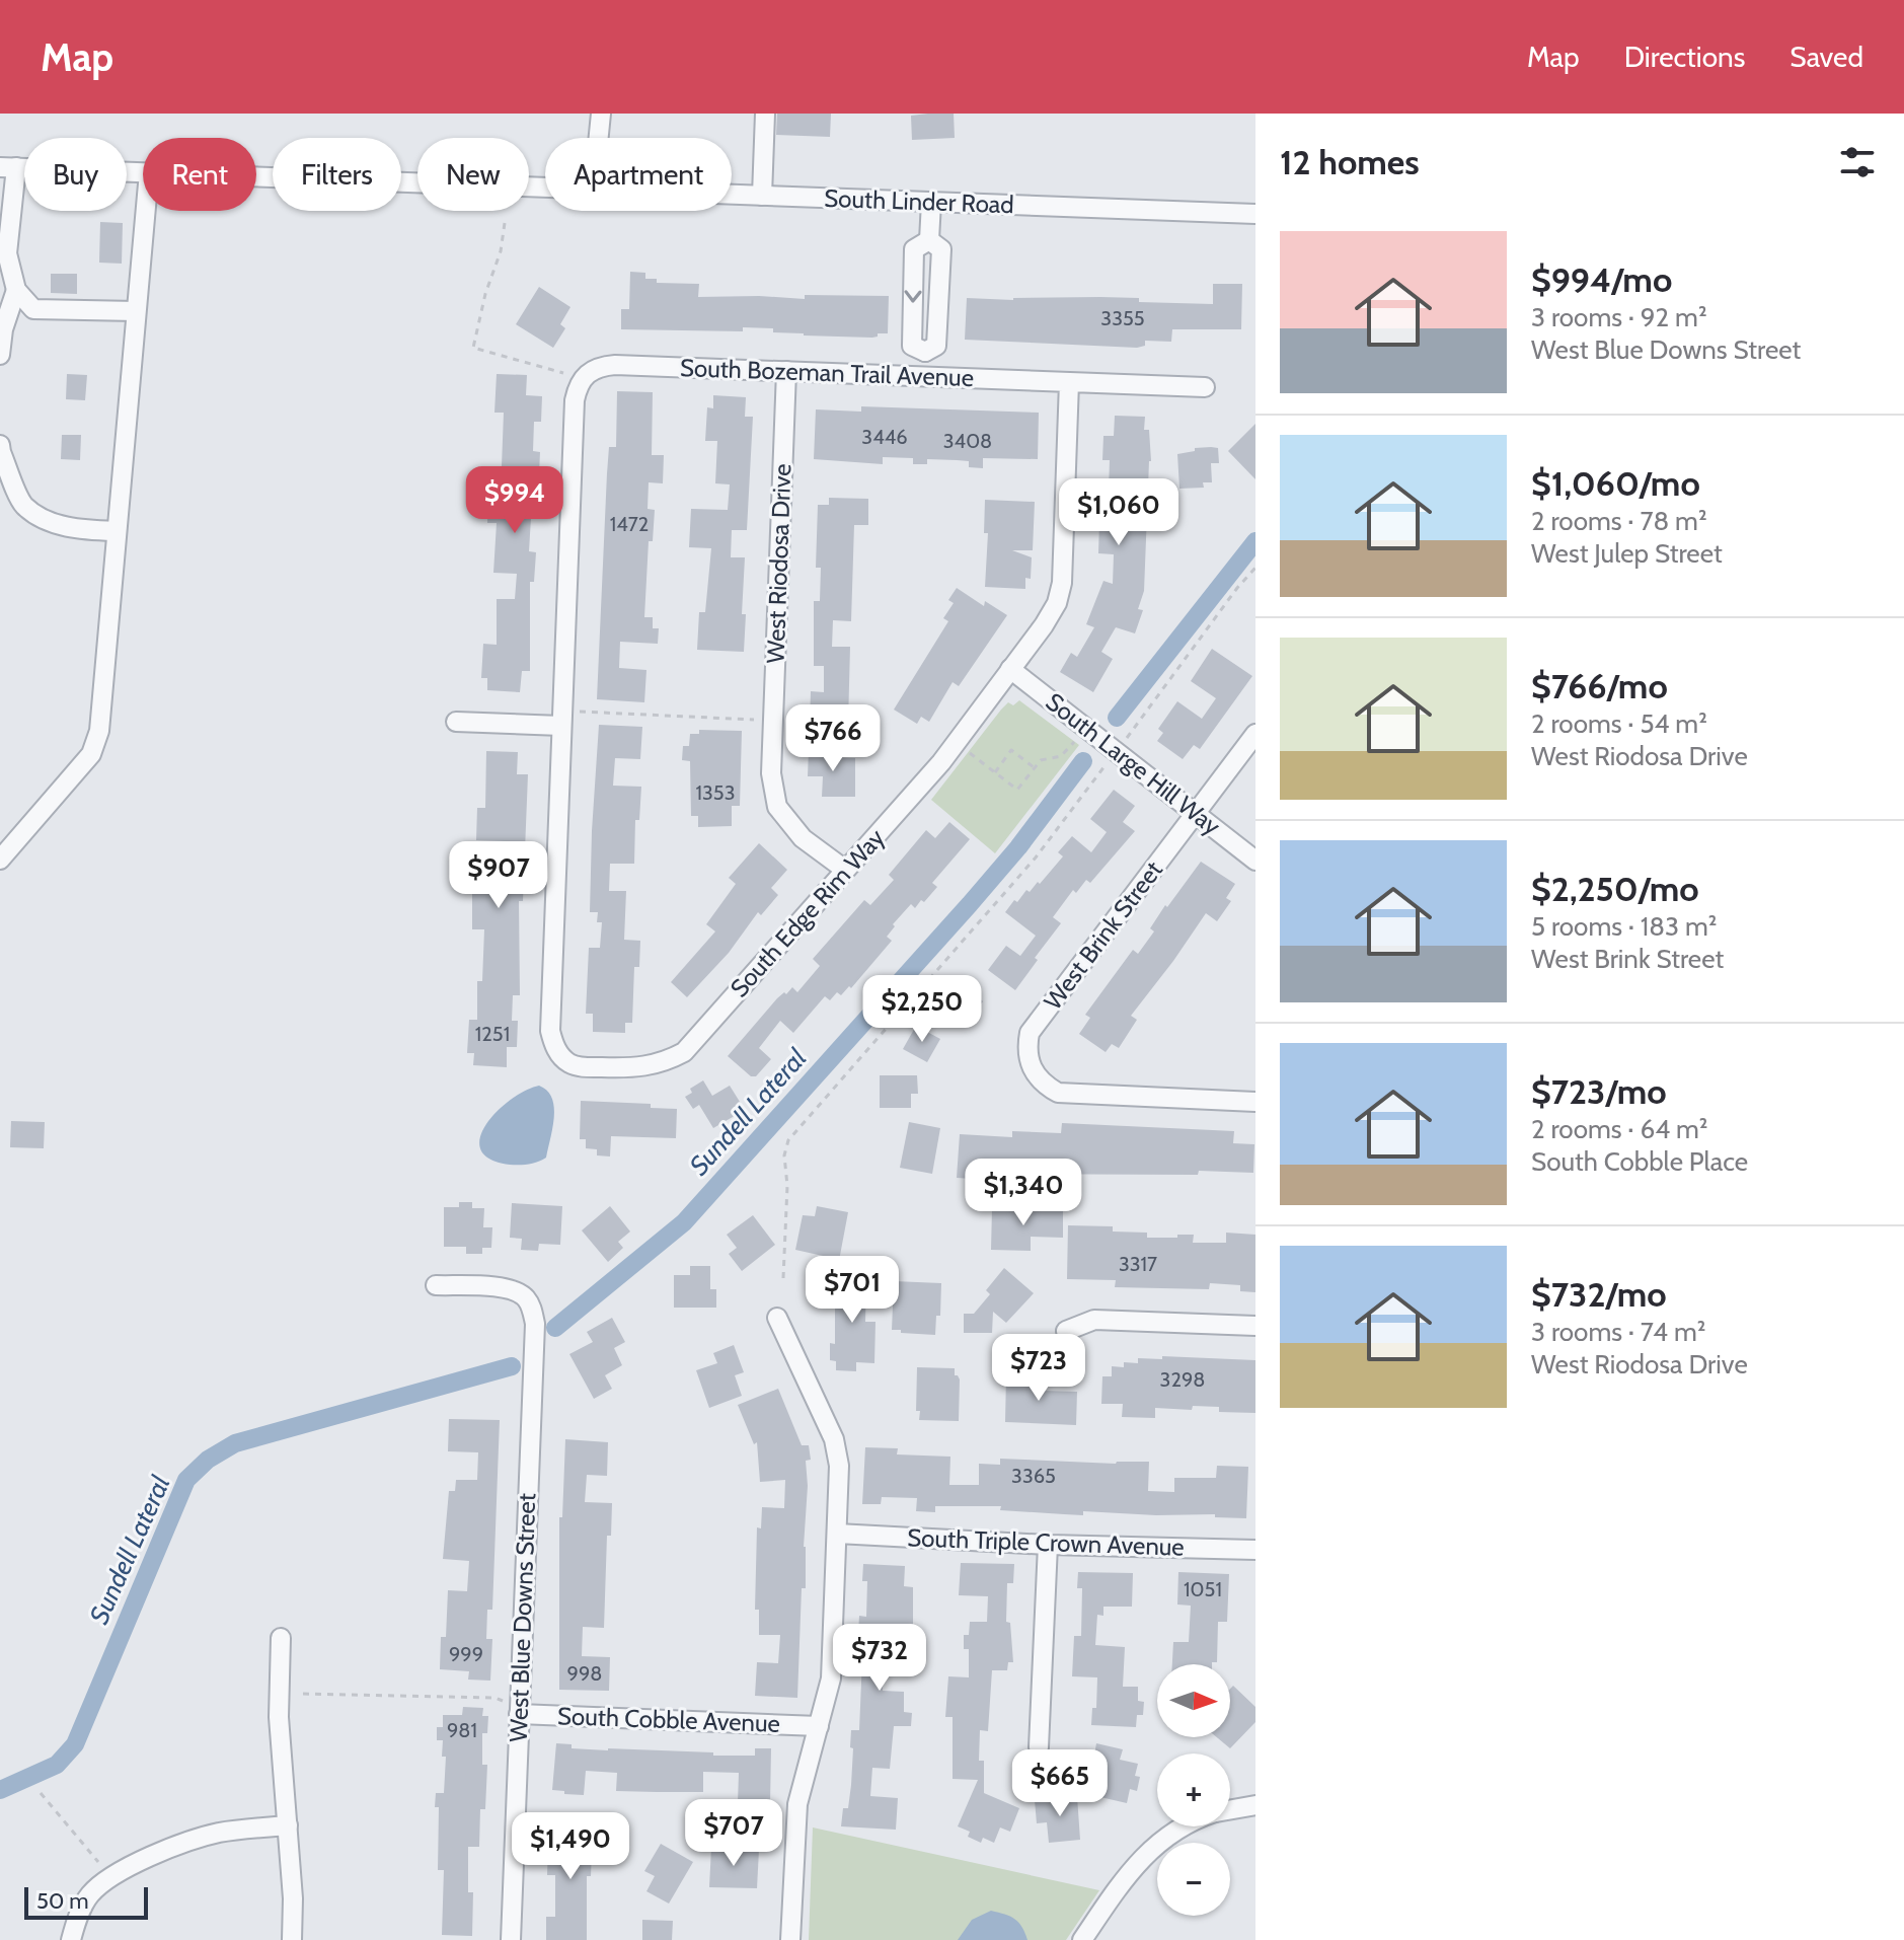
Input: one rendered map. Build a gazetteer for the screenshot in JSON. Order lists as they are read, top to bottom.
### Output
{
  "streets": {
    "street": [
      "South Linder Road",
      "South Bozeman Trail Avenue",
      "West Riodosa Drive",
      "South Large Hill Way",
      "South Edge Rim Way",
      "West Brink Street",
      "South Triple Crown Avenue",
      "West Blue Downs Street",
      "South Cobble Avenue"
    ]
  },
  "crossings": [
    ["South Bozeman Trail Avenue", "West Riodosa Drive"],
    ["South Bozeman Trail Avenue", "South Edge Rim Way"],
    ["West Riodosa Drive", "South Edge Rim Way"],
    ["South Large Hill Way", "South Edge Rim Way"],
    ["South Large Hill Way", "West Brink Street"],
    ["West Blue Downs Street", "South Cobble Avenue"]
  ],
  "water": ["Sundell Lateral"],
  "house_numbers": [
    "3355",
    "3446",
    "3408",
    "1472",
    "1353",
    "1251",
    "3317",
    "3298",
    "3365",
    "1051",
    "999",
    "998",
    "981"
  ],
  "scale_bar": "50 m",
  "north": "right",
  "page": {
    "header": "Map",
    "nav": ["Map", "Directions", "Saved"],
    "heading": "12 homes",
    "chip": [
      "Buy",
      "Rent",
      "Filters",
      "New",
      "Apartment"
    ],
    "list": [
      {
        "name": "$994/mo",
        "note": "3 rooms · 92 m² · West Blue Downs Street"
      },
      {
        "name": "$1,060/mo",
        "note": "2 rooms · 78 m² · West Julep Street"
      },
      {
        "name": "$766/mo",
        "note": "2 rooms · 54 m² · West Riodosa Drive"
      },
      {
        "name": "$2,250/mo",
        "note": "5 rooms · 183 m² · West Brink Street"
      },
      {
        "name": "$723/mo",
        "note": "2 rooms · 64 m² · South Cobble Place"
      },
      {
        "name": "$732/mo",
        "note": "3 rooms · 74 m² · West Riodosa Drive"
      }
    ],
    "price": [
      "$994",
      "$1,060",
      "$766",
      "$907",
      "$2,250",
      "$1,340",
      "$701",
      "$723",
      "$732",
      "$665",
      "$707",
      "$1,490"
    ],
    "map_buttons": ["+", "−"],
    "scale": "50 m"
  }
}
